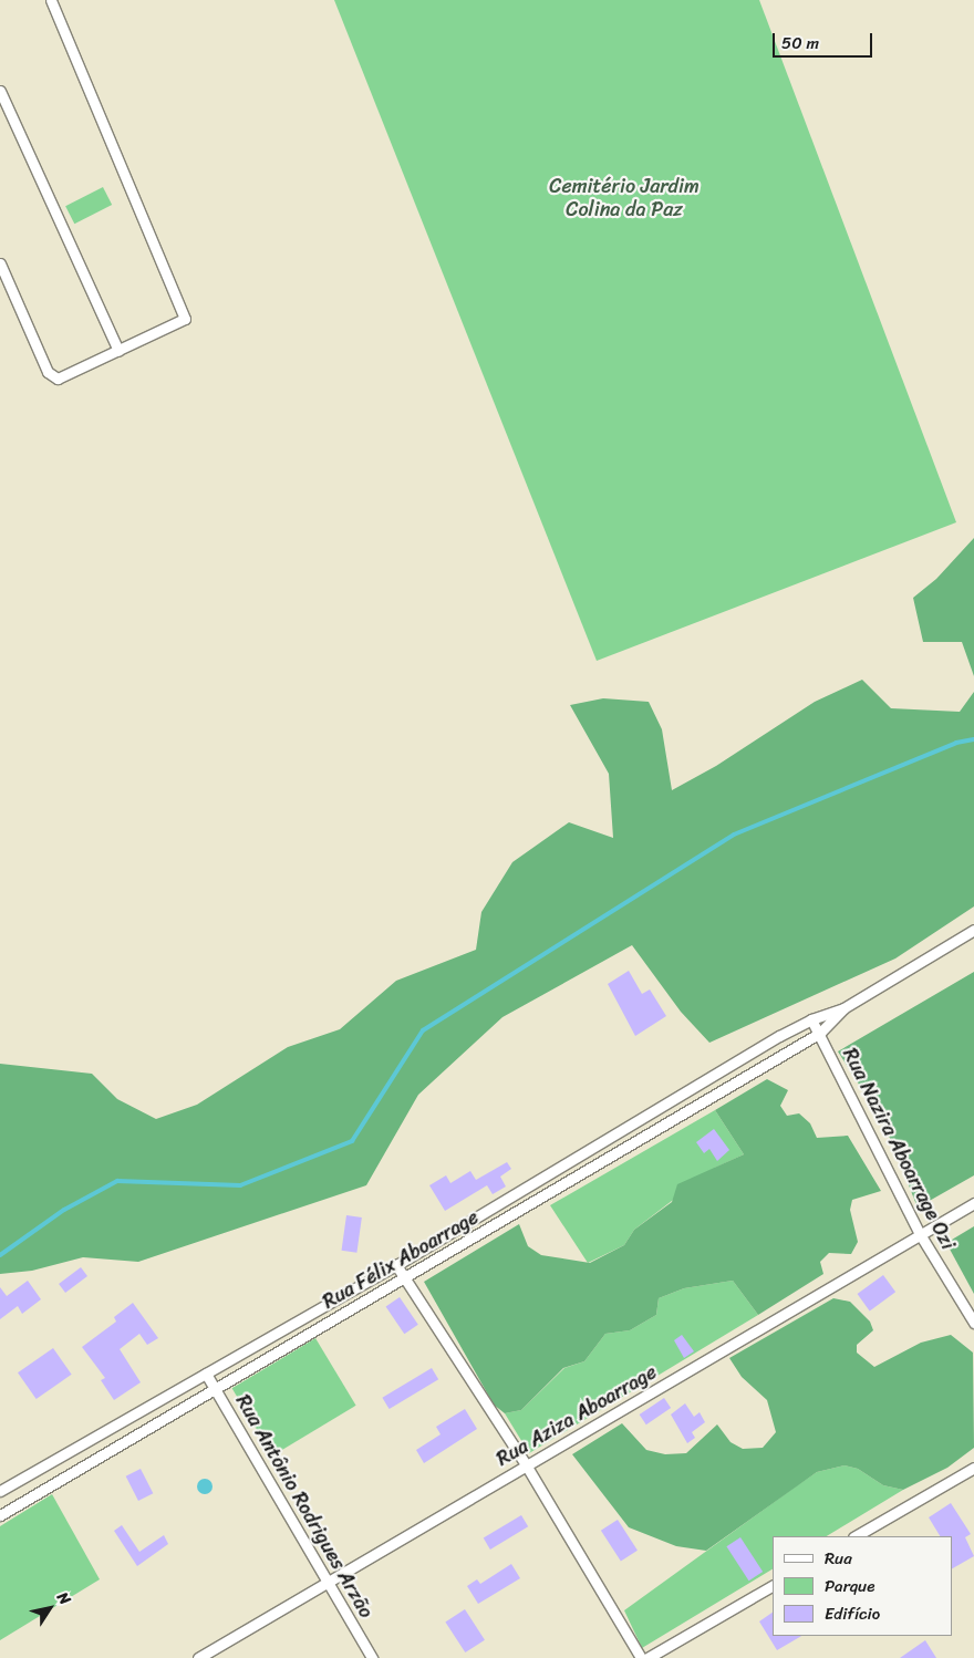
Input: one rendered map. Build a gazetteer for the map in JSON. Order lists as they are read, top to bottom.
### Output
{
  "streets": {
    "street": [
      "Rua Nazira Aboarrage Ozi",
      "Rua Félix Aboarrage",
      "Rua Aziza Aboarrage",
      "Rua Antônio Rodrigues Arzão"
    ]
  },
  "crossings": [
    ["Rua Nazira Aboarrage Ozi", "Rua Félix Aboarrage"],
    ["Rua Nazira Aboarrage Ozi", "Rua Aziza Aboarrage"],
    ["Rua Félix Aboarrage", "Rua Antônio Rodrigues Arzão"],
    ["Rua Aziza Aboarrage", "Rua Antônio Rodrigues Arzão"]
  ],
  "parks": ["Cemitério Jardim Colina da Paz"],
  "legend": ["Rua", "Parque", "Edifício"],
  "scale_bar": "50 m",
  "north": "top right"
}
